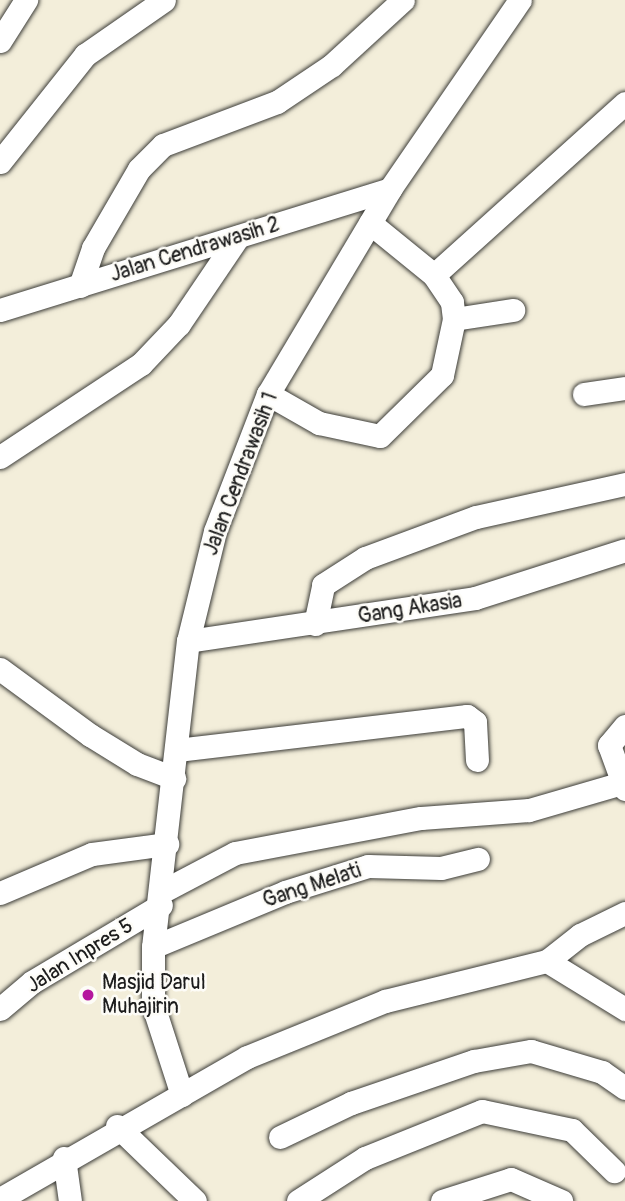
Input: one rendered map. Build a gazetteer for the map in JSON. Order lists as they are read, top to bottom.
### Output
{
  "streets": {
    "street": [
      "Jalan Cendrawasih 2",
      "Jalan Cendrawasih 1",
      "Gang Akasia",
      "Gang Melati",
      "Jalan Inpres 5"
    ]
  },
  "crossings": [
    ["Jalan Cendrawasih 2", "Jalan Cendrawasih 1"],
    ["Jalan Cendrawasih 1", "Gang Akasia"],
    ["Jalan Cendrawasih 1", "Gang Melati"],
    ["Jalan Cendrawasih 1", "Jalan Inpres 5"]
  ],
  "places": ["Masjid Darul Muhajirin"]
}
